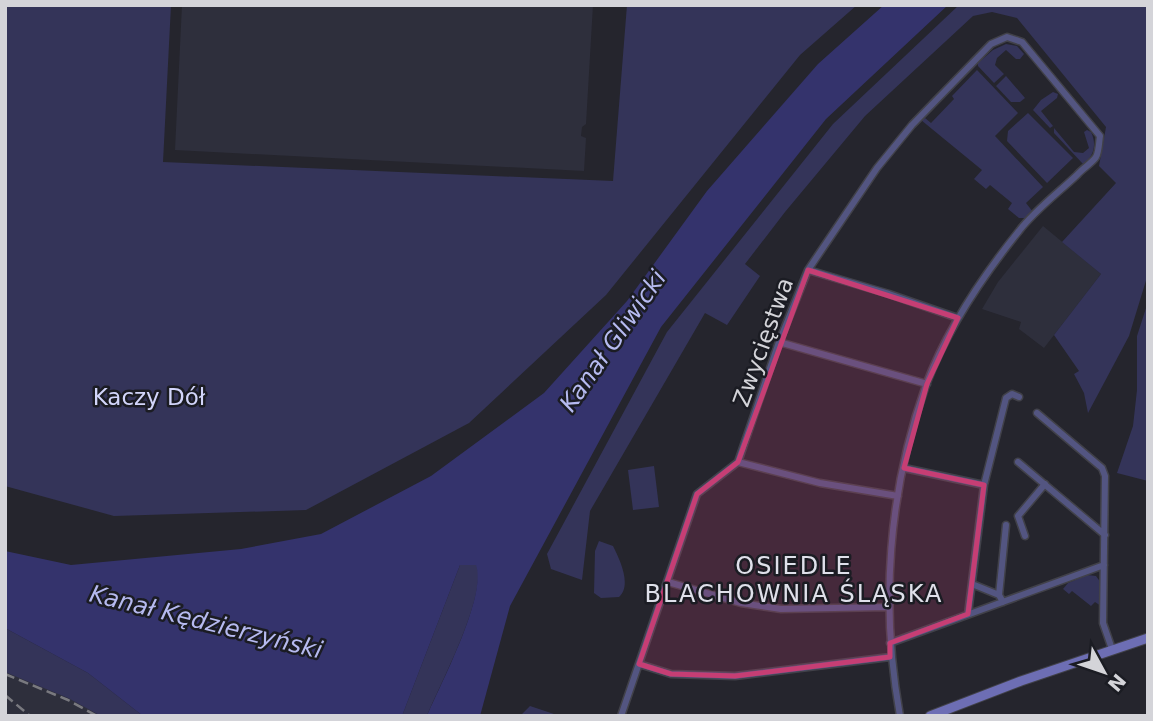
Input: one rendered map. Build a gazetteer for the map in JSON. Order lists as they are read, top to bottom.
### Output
{
  "streets": {
    "street": ["Zwycięstwa"]
  },
  "districts": ["OSIEDLE BLACHOWNIA ŚLĄSKA"],
  "water": ["Kanał Gliwicki", "Kanał Kędzierzyński"],
  "parks": ["Kaczy Dół"],
  "north": "bottom right"
}
